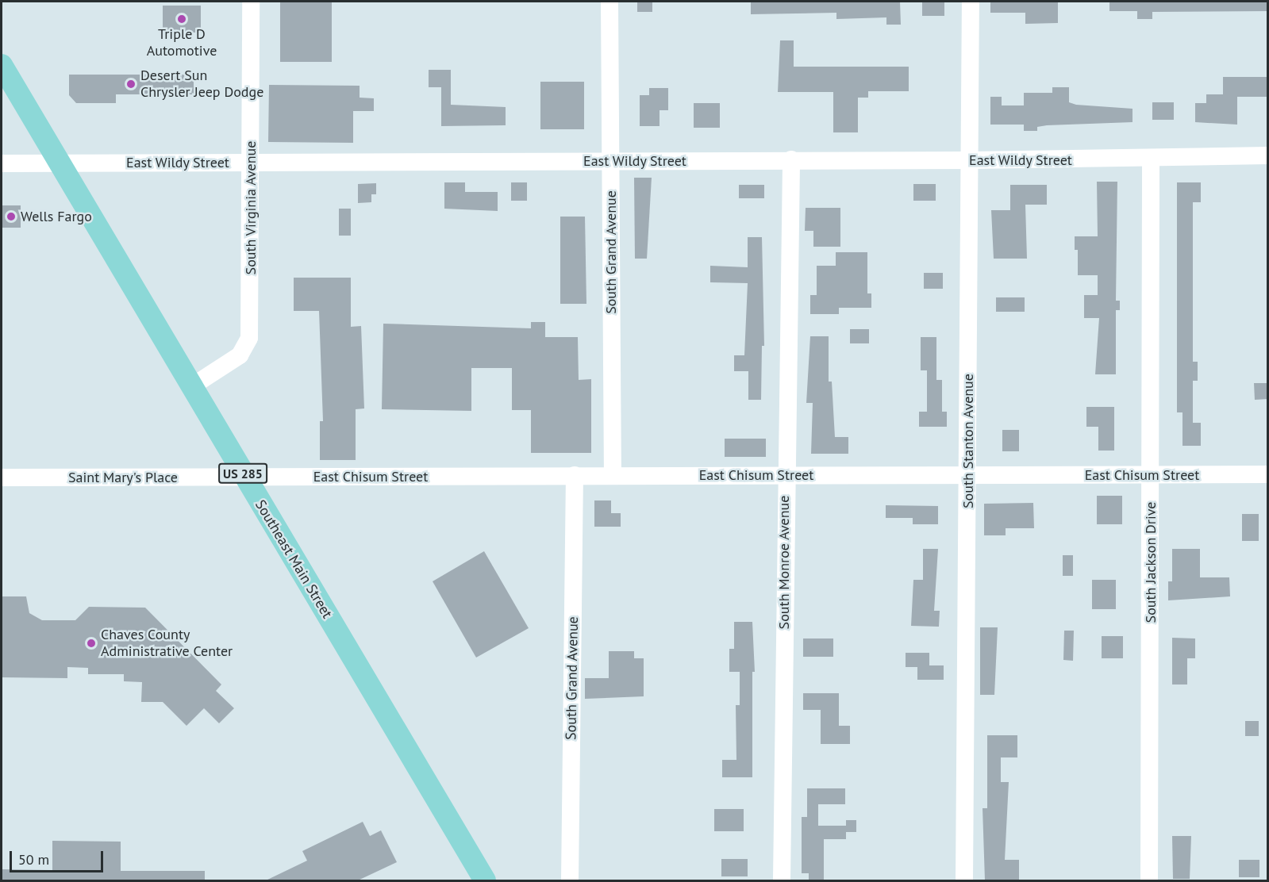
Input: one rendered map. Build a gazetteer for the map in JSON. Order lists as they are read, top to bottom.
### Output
{
  "streets": {
    "main road": ["US 285", "Southeast Main Street"],
    "street": [
      "East Wildy Street",
      "South Virginia Avenue",
      "South Grand Avenue",
      "South Stanton Avenue",
      "East Chisum Street",
      "Saint Mary's Place",
      "South Monroe Avenue",
      "South Jackson Drive"
    ]
  },
  "crossings": [
    ["East Wildy Street", "South Virginia Avenue"],
    ["East Wildy Street", "South Grand Avenue"],
    ["East Wildy Street", "South Stanton Avenue"],
    ["East Wildy Street", "Southeast Main Street"],
    ["East Wildy Street", "South Monroe Avenue"],
    ["East Wildy Street", "South Jackson Drive"],
    ["South Virginia Avenue", "Southeast Main Street"],
    ["South Grand Avenue", "East Chisum Street"],
    ["South Stanton Avenue", "East Chisum Street"],
    ["East Chisum Street", "Saint Mary's Place"],
    ["East Chisum Street", "Southeast Main Street"],
    ["East Chisum Street", "South Monroe Avenue"],
    ["East Chisum Street", "South Jackson Drive"],
    ["Saint Mary's Place", "Southeast Main Street"]
  ],
  "places": [
    "Triple D Automotive",
    "Desert Sun Chrysler Jeep Dodge",
    "Wells Fargo",
    "Chaves County Administrative Center"
  ],
  "scale_bar": "50 m"
}
